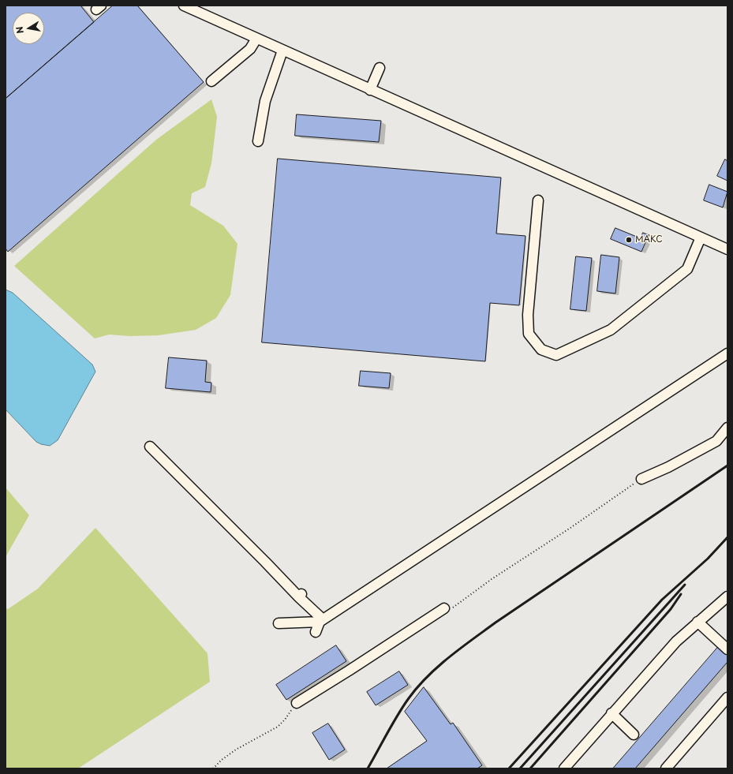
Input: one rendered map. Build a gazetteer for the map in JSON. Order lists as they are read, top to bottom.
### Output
{
  "places": ["МАКС"],
  "north": "left"
}
